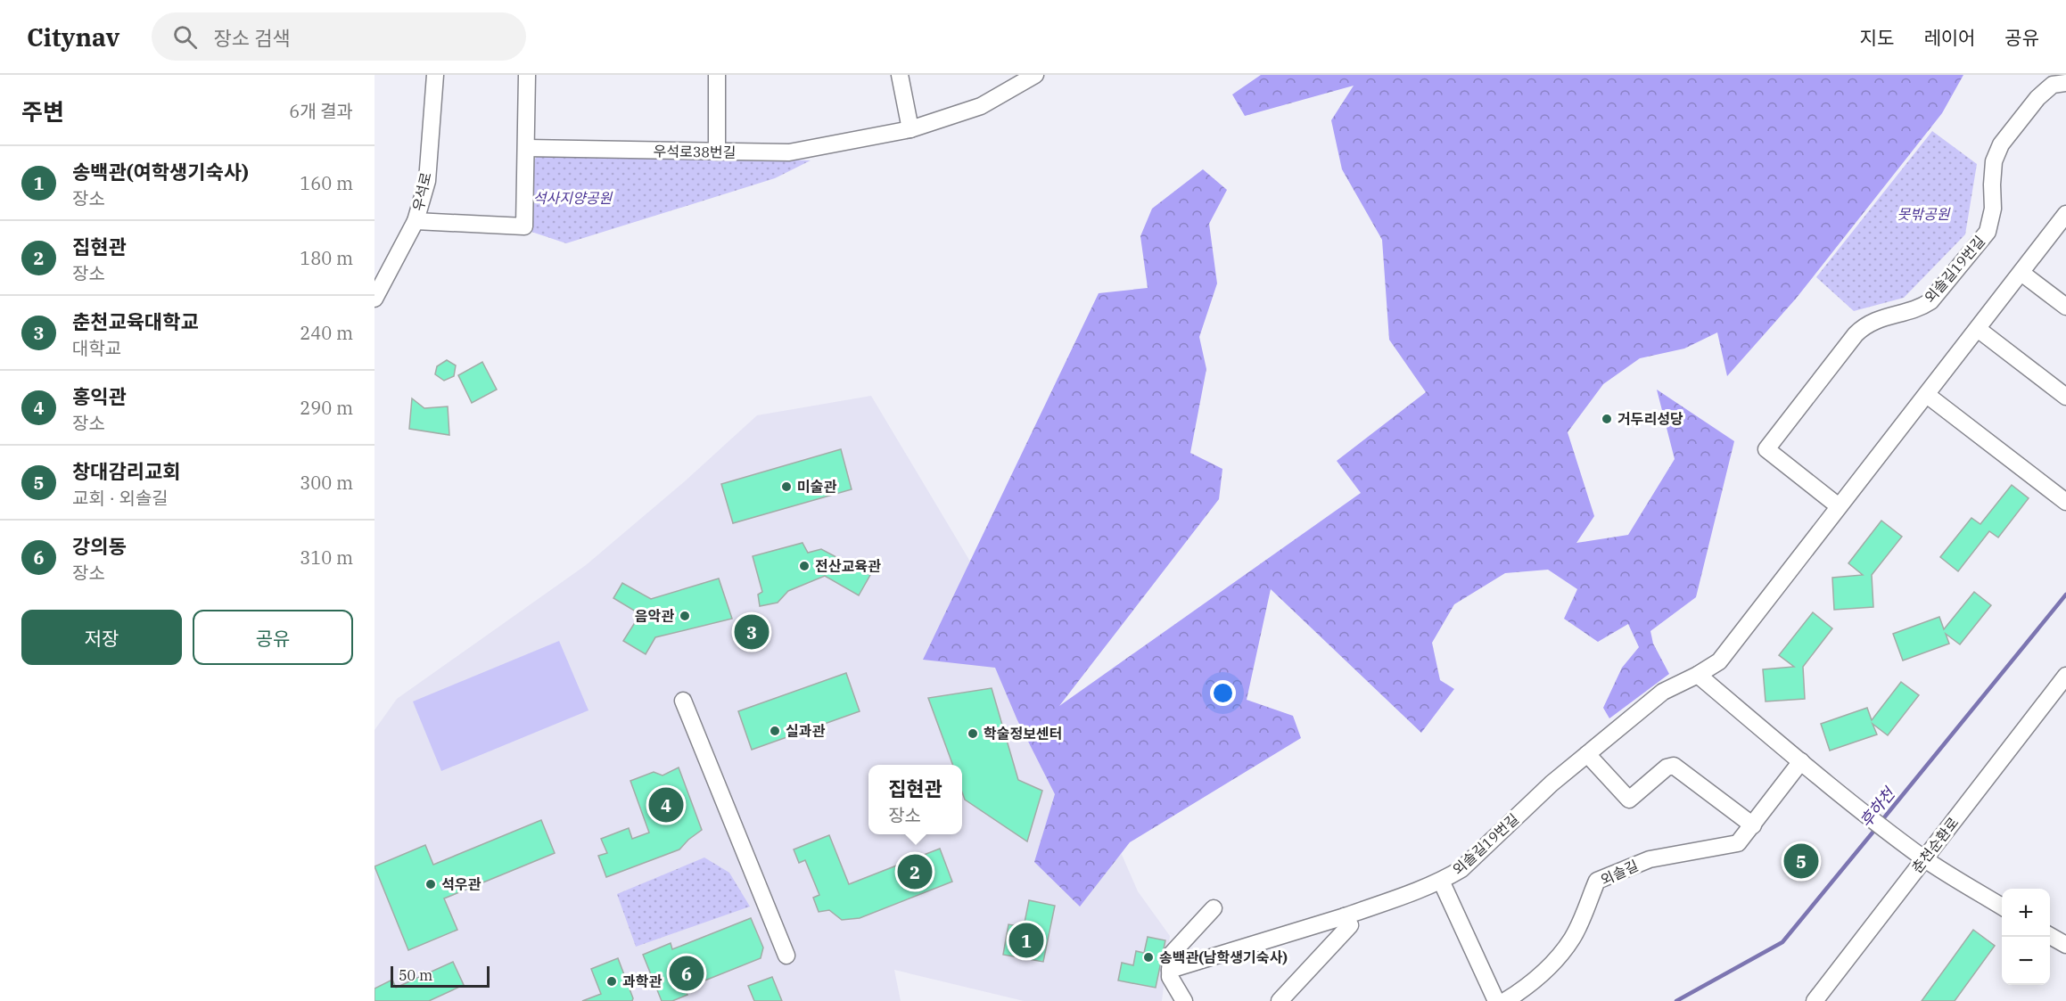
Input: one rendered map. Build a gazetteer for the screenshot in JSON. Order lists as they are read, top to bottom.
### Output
{
  "streets": {
    "street": [
      "우석로38번길",
      "우석로",
      "외솔길19번길",
      "춘천순환로",
      "외솔길"
    ]
  },
  "water": ["후하천"],
  "parks": ["석사지양공원", "못밖공원"],
  "places": [
    "거두리성당",
    "미술관",
    "전산교육관",
    "음악관",
    "실과관",
    "학술정보센터",
    "석우관",
    "송백관(남학생기숙사)",
    "과학관"
  ],
  "scale_bar": "50 m",
  "page": {
    "header": "Citynav",
    "search": "장소 검색",
    "nav": ["지도", "레이어", "공유"],
    "heading": ["주변", "6개 결과"],
    "list": [
      {
        "mark": "1",
        "name": "송백관(여학생기숙사)",
        "note": "장소",
        "value": "160 m"
      },
      {
        "mark": "2",
        "name": "집현관",
        "note": "장소",
        "value": "180 m"
      },
      {
        "mark": "3",
        "name": "춘천교육대학교",
        "note": "대학교",
        "value": "240 m"
      },
      {
        "mark": "4",
        "name": "홍익관",
        "note": "장소",
        "value": "290 m"
      },
      {
        "mark": "5",
        "name": "창대감리교회",
        "note": "교회 · 외솔길",
        "value": "300 m"
      },
      {
        "mark": "6",
        "name": "강의동",
        "note": "장소",
        "value": "310 m"
      }
    ],
    "buttons": ["저장", "공유"],
    "pins": [
      "3",
      "4",
      "5",
      "2",
      "1",
      "6"
    ],
    "popup": ["집현관", "장소"],
    "map_buttons": ["+", "−"],
    "scale": "50 m"
  }
}
